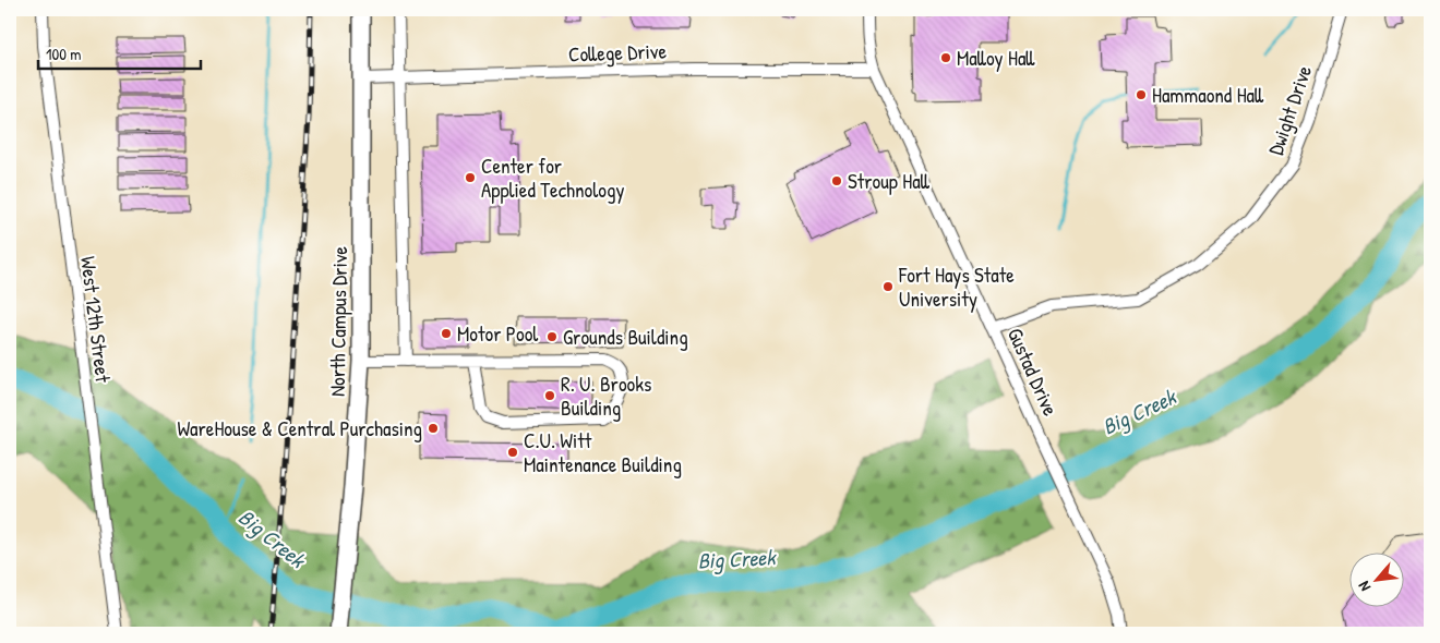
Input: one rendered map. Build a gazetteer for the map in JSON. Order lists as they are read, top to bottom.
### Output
{
  "streets": {
    "main road": ["North Campus Drive"],
    "street": [
      "College Drive",
      "Dwight Drive",
      "West 12th Street",
      "Gustad Drive"
    ]
  },
  "crossings": [
    ["College Drive", "North Campus Drive"],
    ["College Drive", "Gustad Drive"],
    ["Dwight Drive", "Gustad Drive"]
  ],
  "water": ["Big Creek"],
  "places": [
    "Malloy Hall",
    "Hammaond Hall",
    "Center for Applied Technology",
    "Stroup Hall",
    "Fort Hays State University",
    "Motor Pool",
    "Grounds Building",
    "R. U. Brooks Building",
    "WareHouse & Central Purchasing",
    "C.U. Witt Maintenance Building"
  ],
  "scale_bar": "100 m",
  "north": "bottom left"
}
